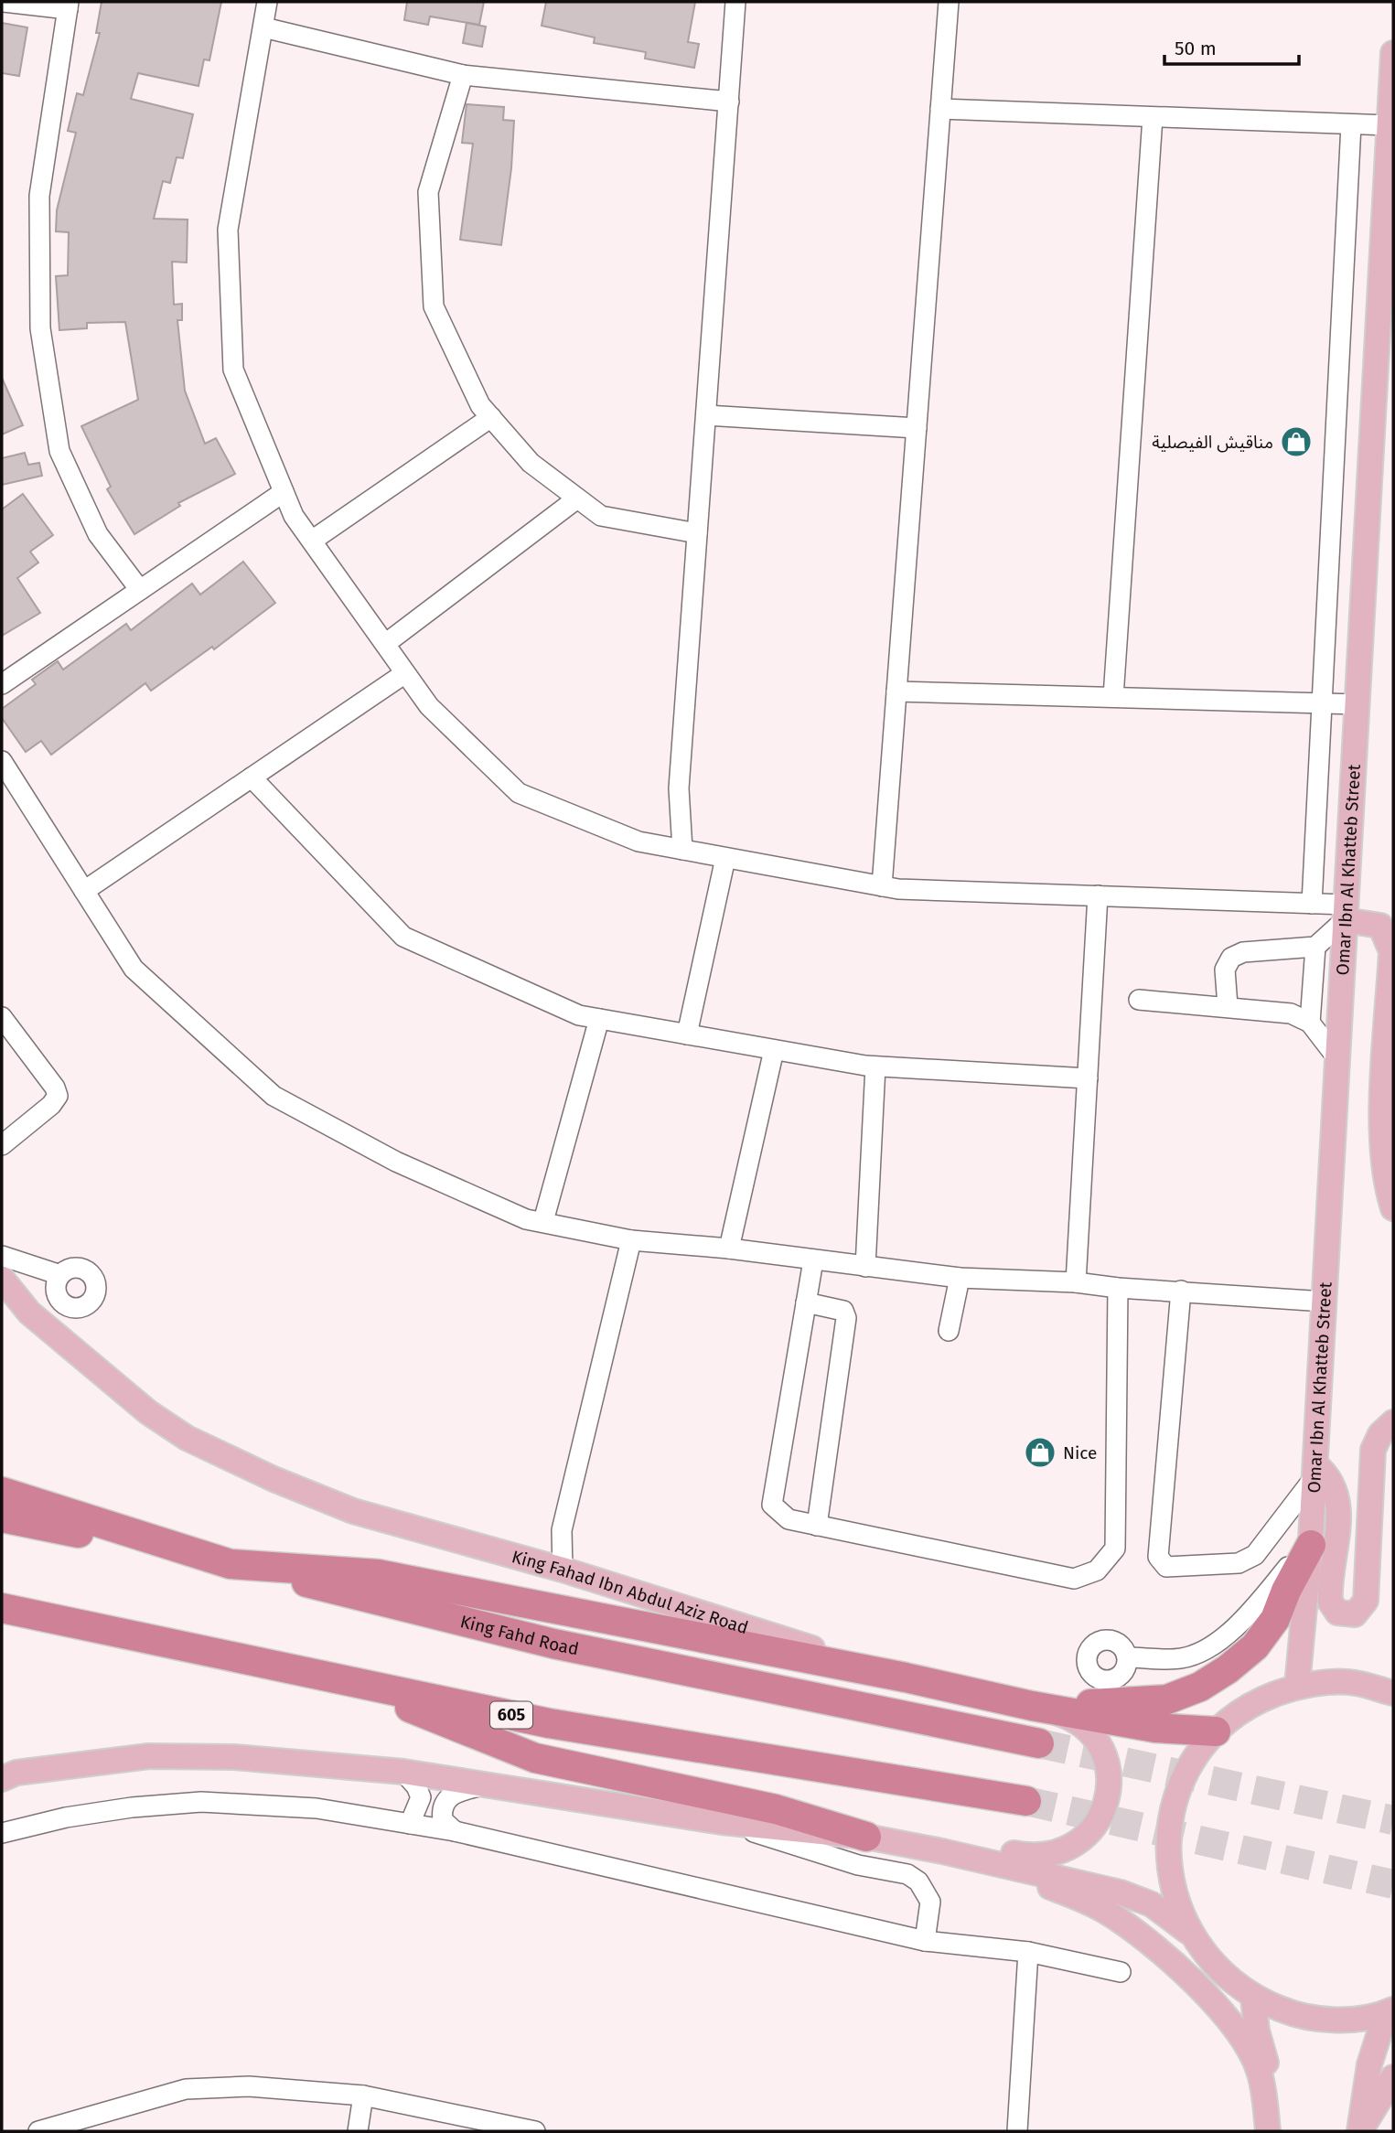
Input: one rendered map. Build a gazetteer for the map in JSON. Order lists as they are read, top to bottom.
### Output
{
  "streets": {
    "highway": ["King Fahd Road", "605"],
    "main road": ["Omar Ibn Al Khatteb Street", "King Fahad Ibn Abdul Aziz Road"]
  },
  "places": {
    "shop": ["مناقيش الفيصلية", "Nice"]
  },
  "scale_bar": "50 m"
}
